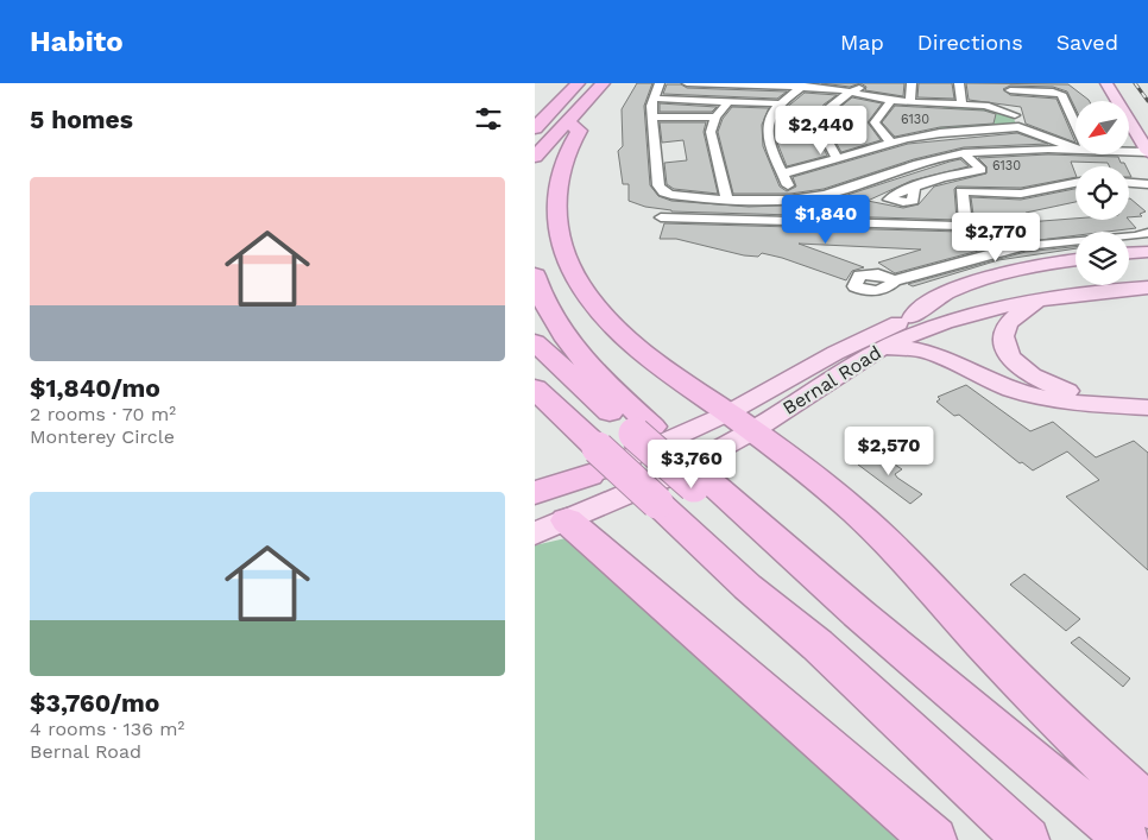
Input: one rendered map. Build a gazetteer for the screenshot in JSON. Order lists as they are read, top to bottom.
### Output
{
  "streets": {
    "main road": ["Bernal Road"]
  },
  "house_numbers": ["6130", "6130"],
  "north": "bottom left",
  "page": {
    "header": "Habito",
    "nav": ["Map", "Directions", "Saved"],
    "heading": "5 homes",
    "price": [
      "$2,440",
      "$1,840",
      "$2,770",
      "$2,570",
      "$3,760"
    ],
    "list": [
      {
        "name": "$1,840/mo",
        "note": "2 rooms · 70 m² · Monterey Circle"
      },
      {
        "name": "$3,760/mo",
        "note": "4 rooms · 136 m² · Bernal Road"
      }
    ]
  }
}
